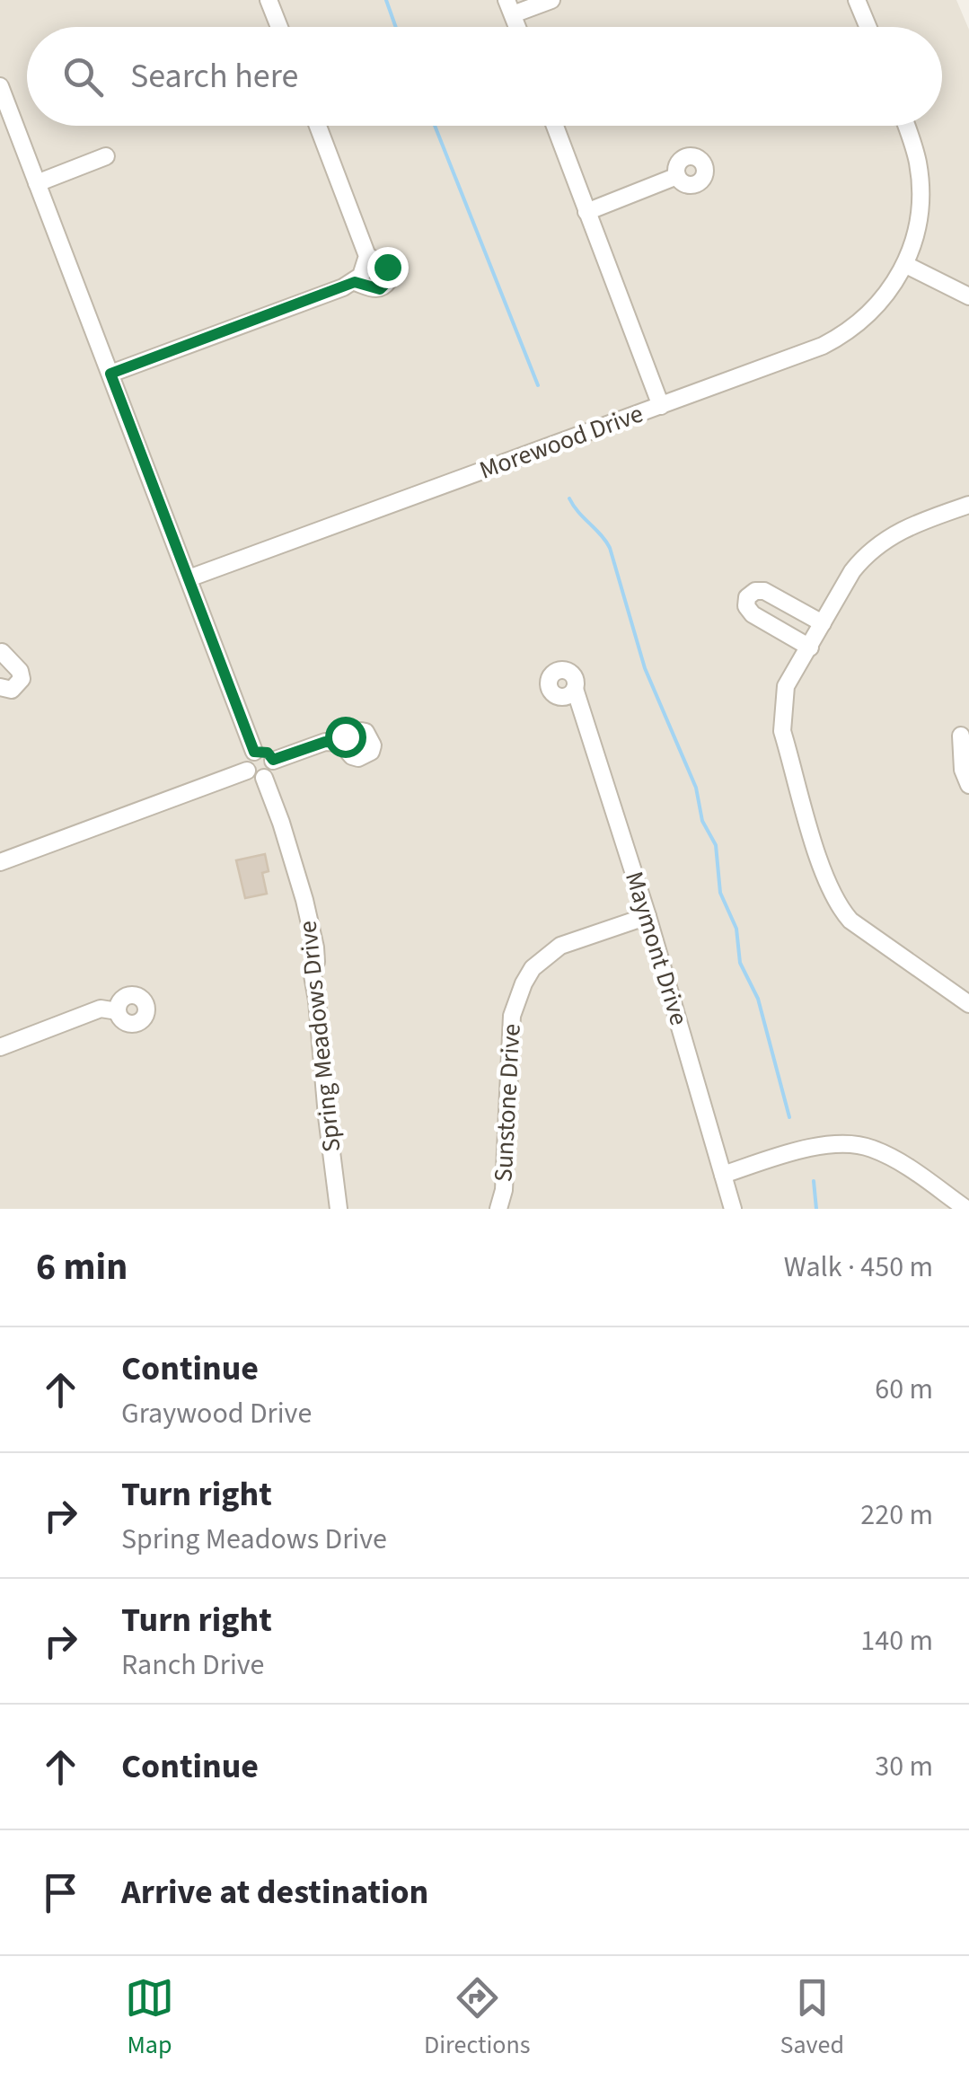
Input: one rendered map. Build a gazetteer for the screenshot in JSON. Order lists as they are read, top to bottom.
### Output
{
  "streets": {
    "street": [
      "Morewood Drive",
      "Maymont Drive",
      "Spring Meadows Drive",
      "Sunstone Drive"
    ]
  },
  "crossings": [
    ["Maymont Drive", "Sunstone Drive"]
  ],
  "page": {
    "search": "Search here",
    "heading": ["6 min", "Walk · 450 m"],
    "list": [
      ["Continue", "Graywood Drive", "60 m"],
      ["Turn right", "Spring Meadows Drive", "220 m"],
      ["Turn right", "Ranch Drive", "140 m"],
      ["Continue", "30 m"],
      "Arrive at destination"
    ],
    "nav": ["Map", "Directions", "Saved"]
  }
}
